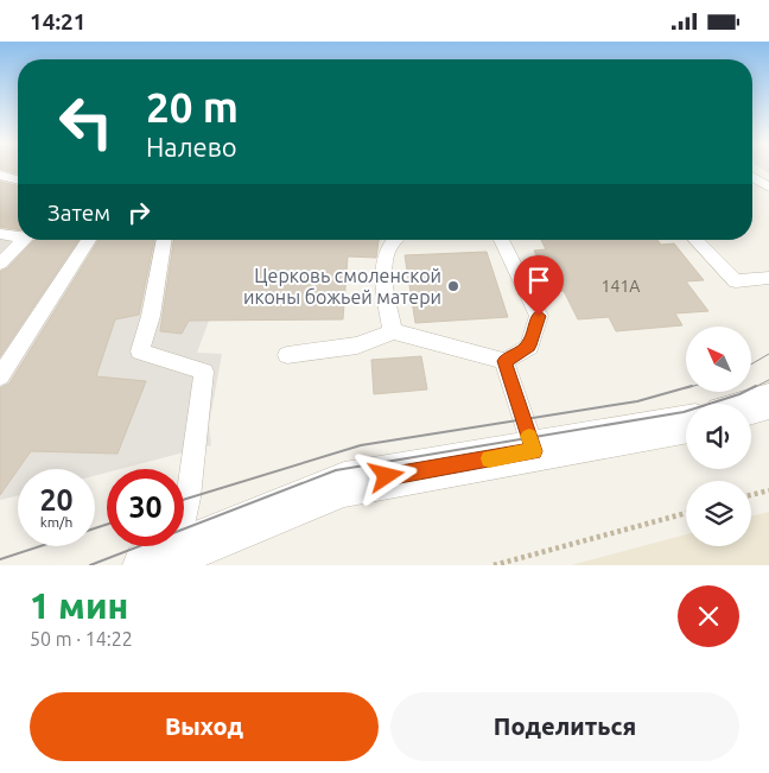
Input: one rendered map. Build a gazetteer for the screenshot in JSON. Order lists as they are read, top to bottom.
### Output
{
  "places": ["Церковь смоленской иконы божьей матери"],
  "house_numbers": ["141А"],
  "north": "top left",
  "page": {
    "status": "14:21",
    "turn": ["20 m", "Налево"],
    "then": "Затем",
    "speed": "20 km/h",
    "limit": "30",
    "heading": ["1 мин", "50 m · 14:22"],
    "buttons": ["Выход", "Поделиться"]
  }
}
